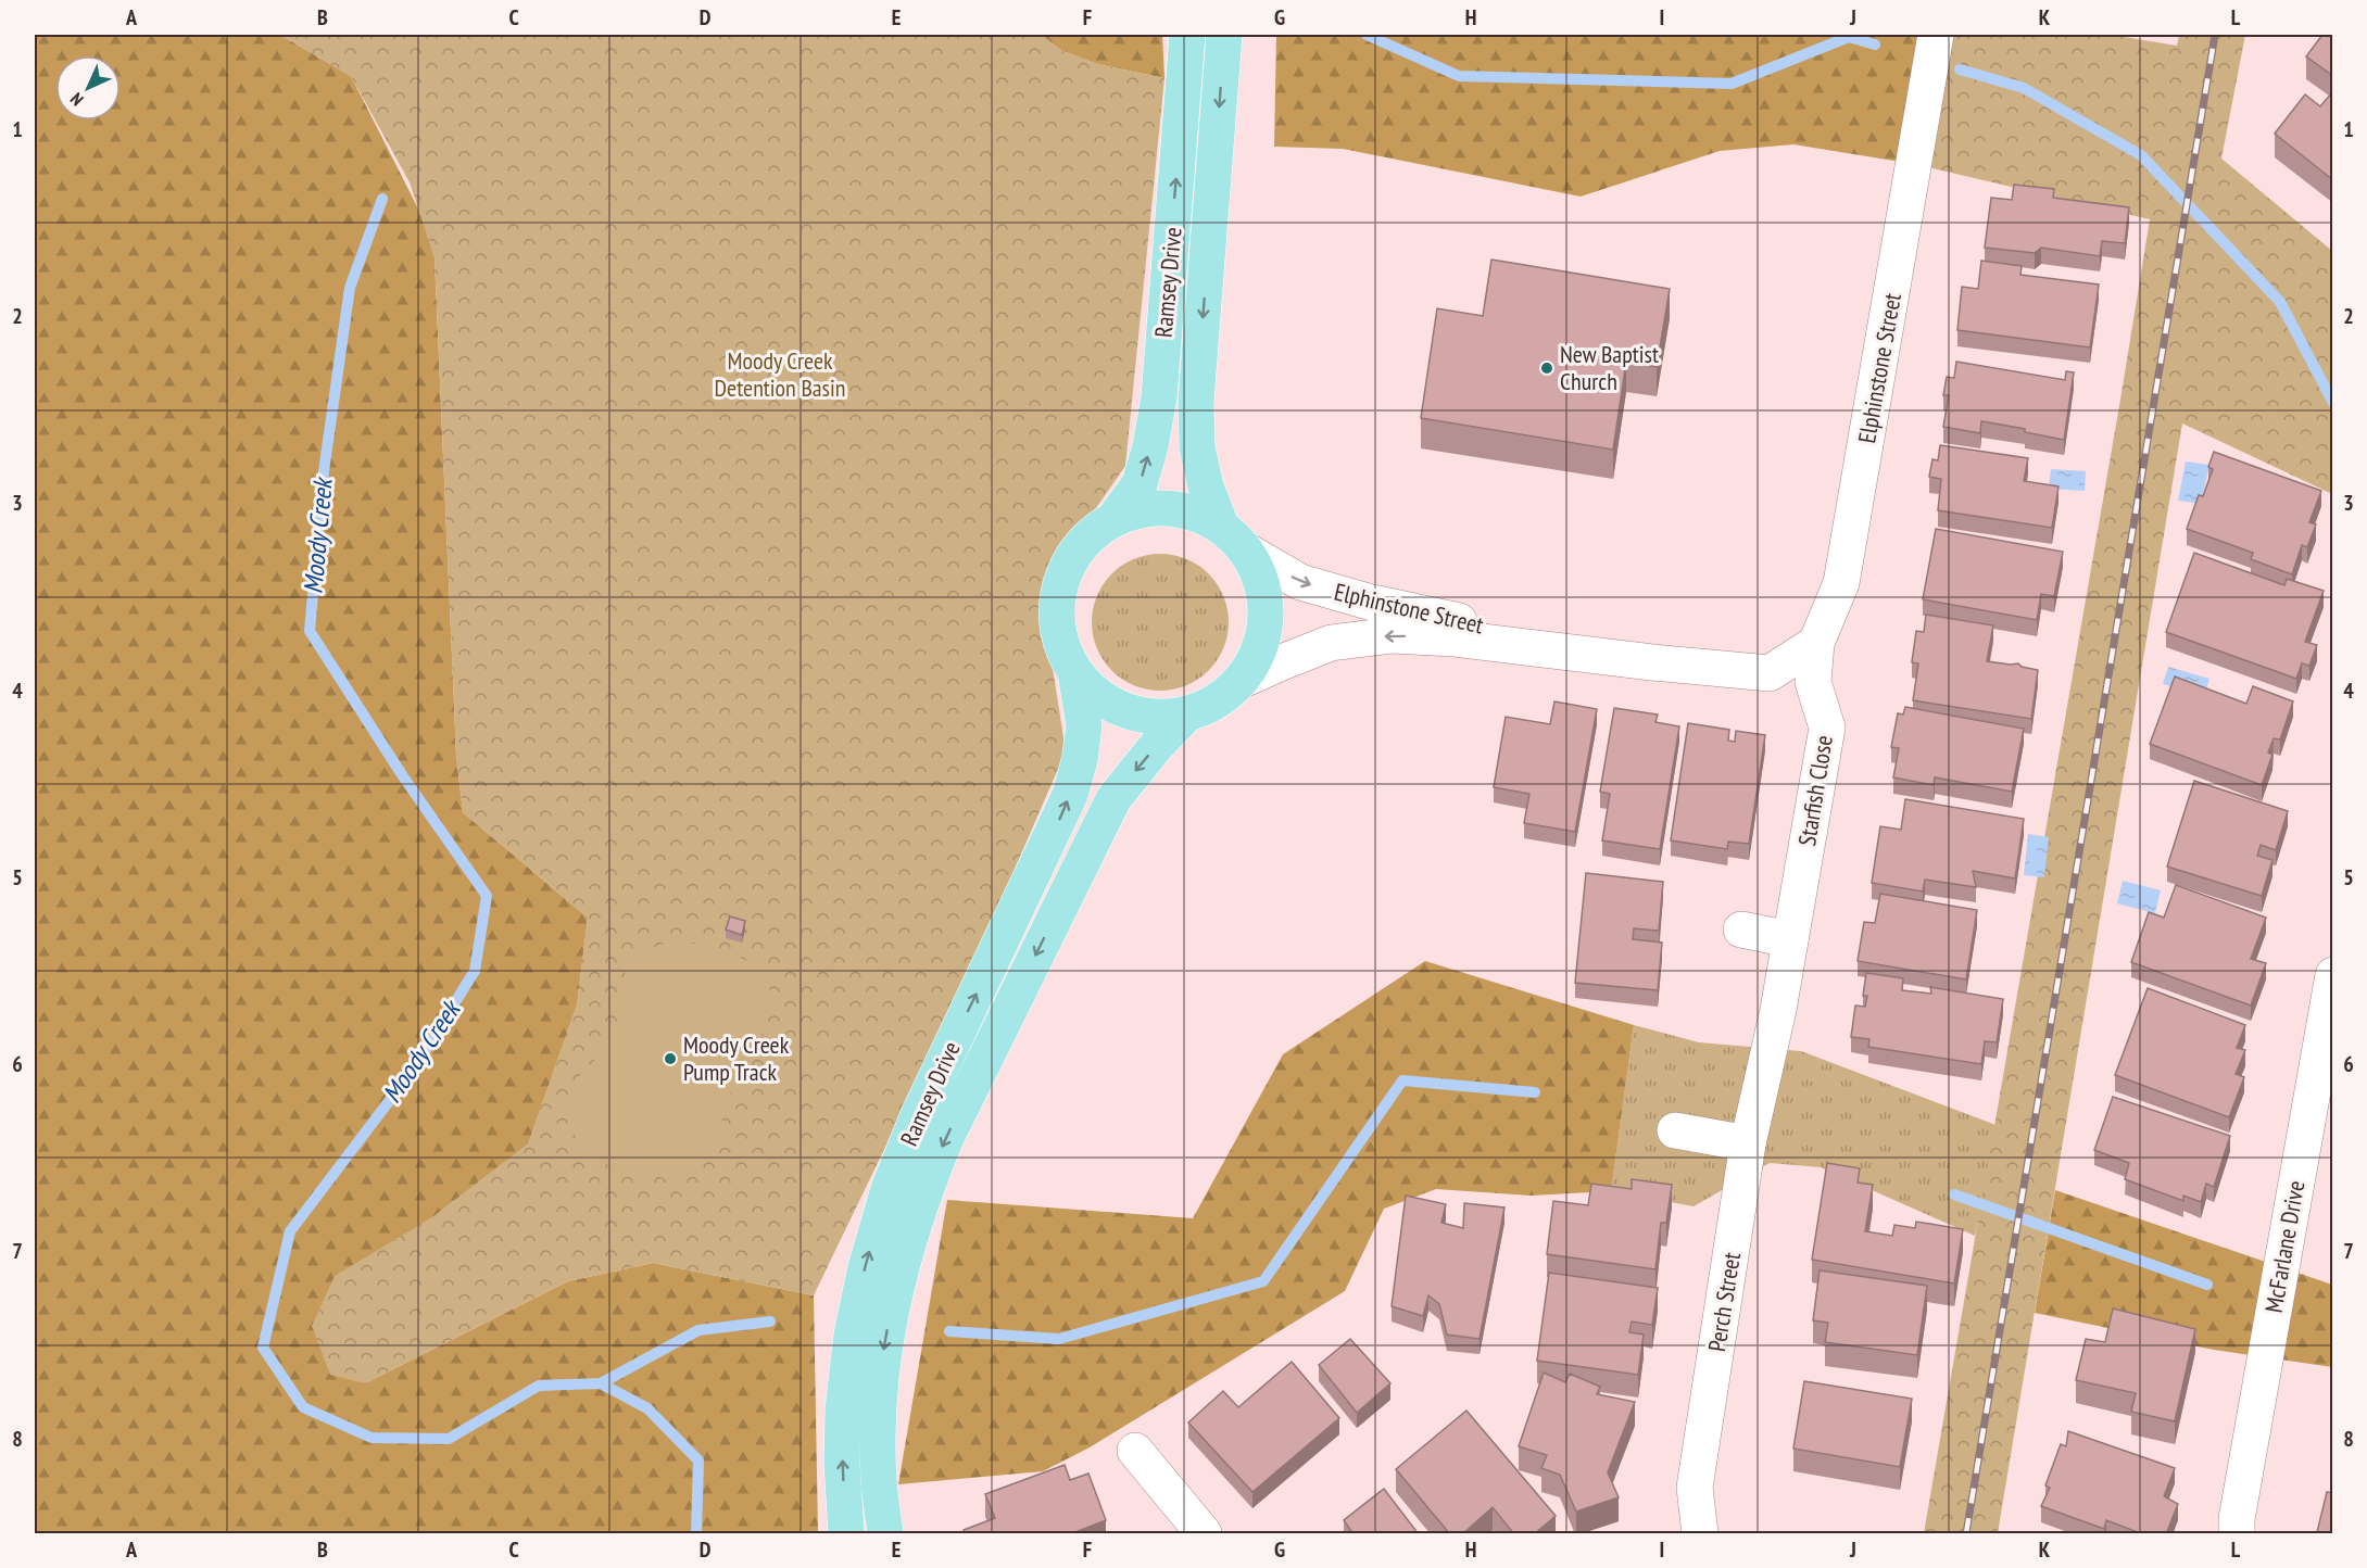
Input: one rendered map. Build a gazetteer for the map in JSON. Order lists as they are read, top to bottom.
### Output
{
  "streets": {
    "main road": ["Ramsey Drive"],
    "street": [
      "Elphinstone Street",
      "Starfish Close",
      "McFarlane Drive",
      "Perch Street"
    ]
  },
  "crossings": [
    ["Ramsey Drive", "Elphinstone Street"],
    ["Elphinstone Street", "Starfish Close"],
    ["Starfish Close", "Perch Street"]
  ],
  "water": ["Moody Creek"],
  "parks": ["Moody Creek Detention Basin"],
  "places": ["New Baptist Church", "Moody Creek Pump Track"],
  "north": "bottom left",
  "grid": {
    "columns": [
      "A",
      "B",
      "C",
      "D",
      "E",
      "F",
      "G",
      "H",
      "I",
      "J",
      "K",
      "L"
    ],
    "rows": [
      "1",
      "2",
      "3",
      "4",
      "5",
      "6",
      "7",
      "8"
    ]
  }
}
